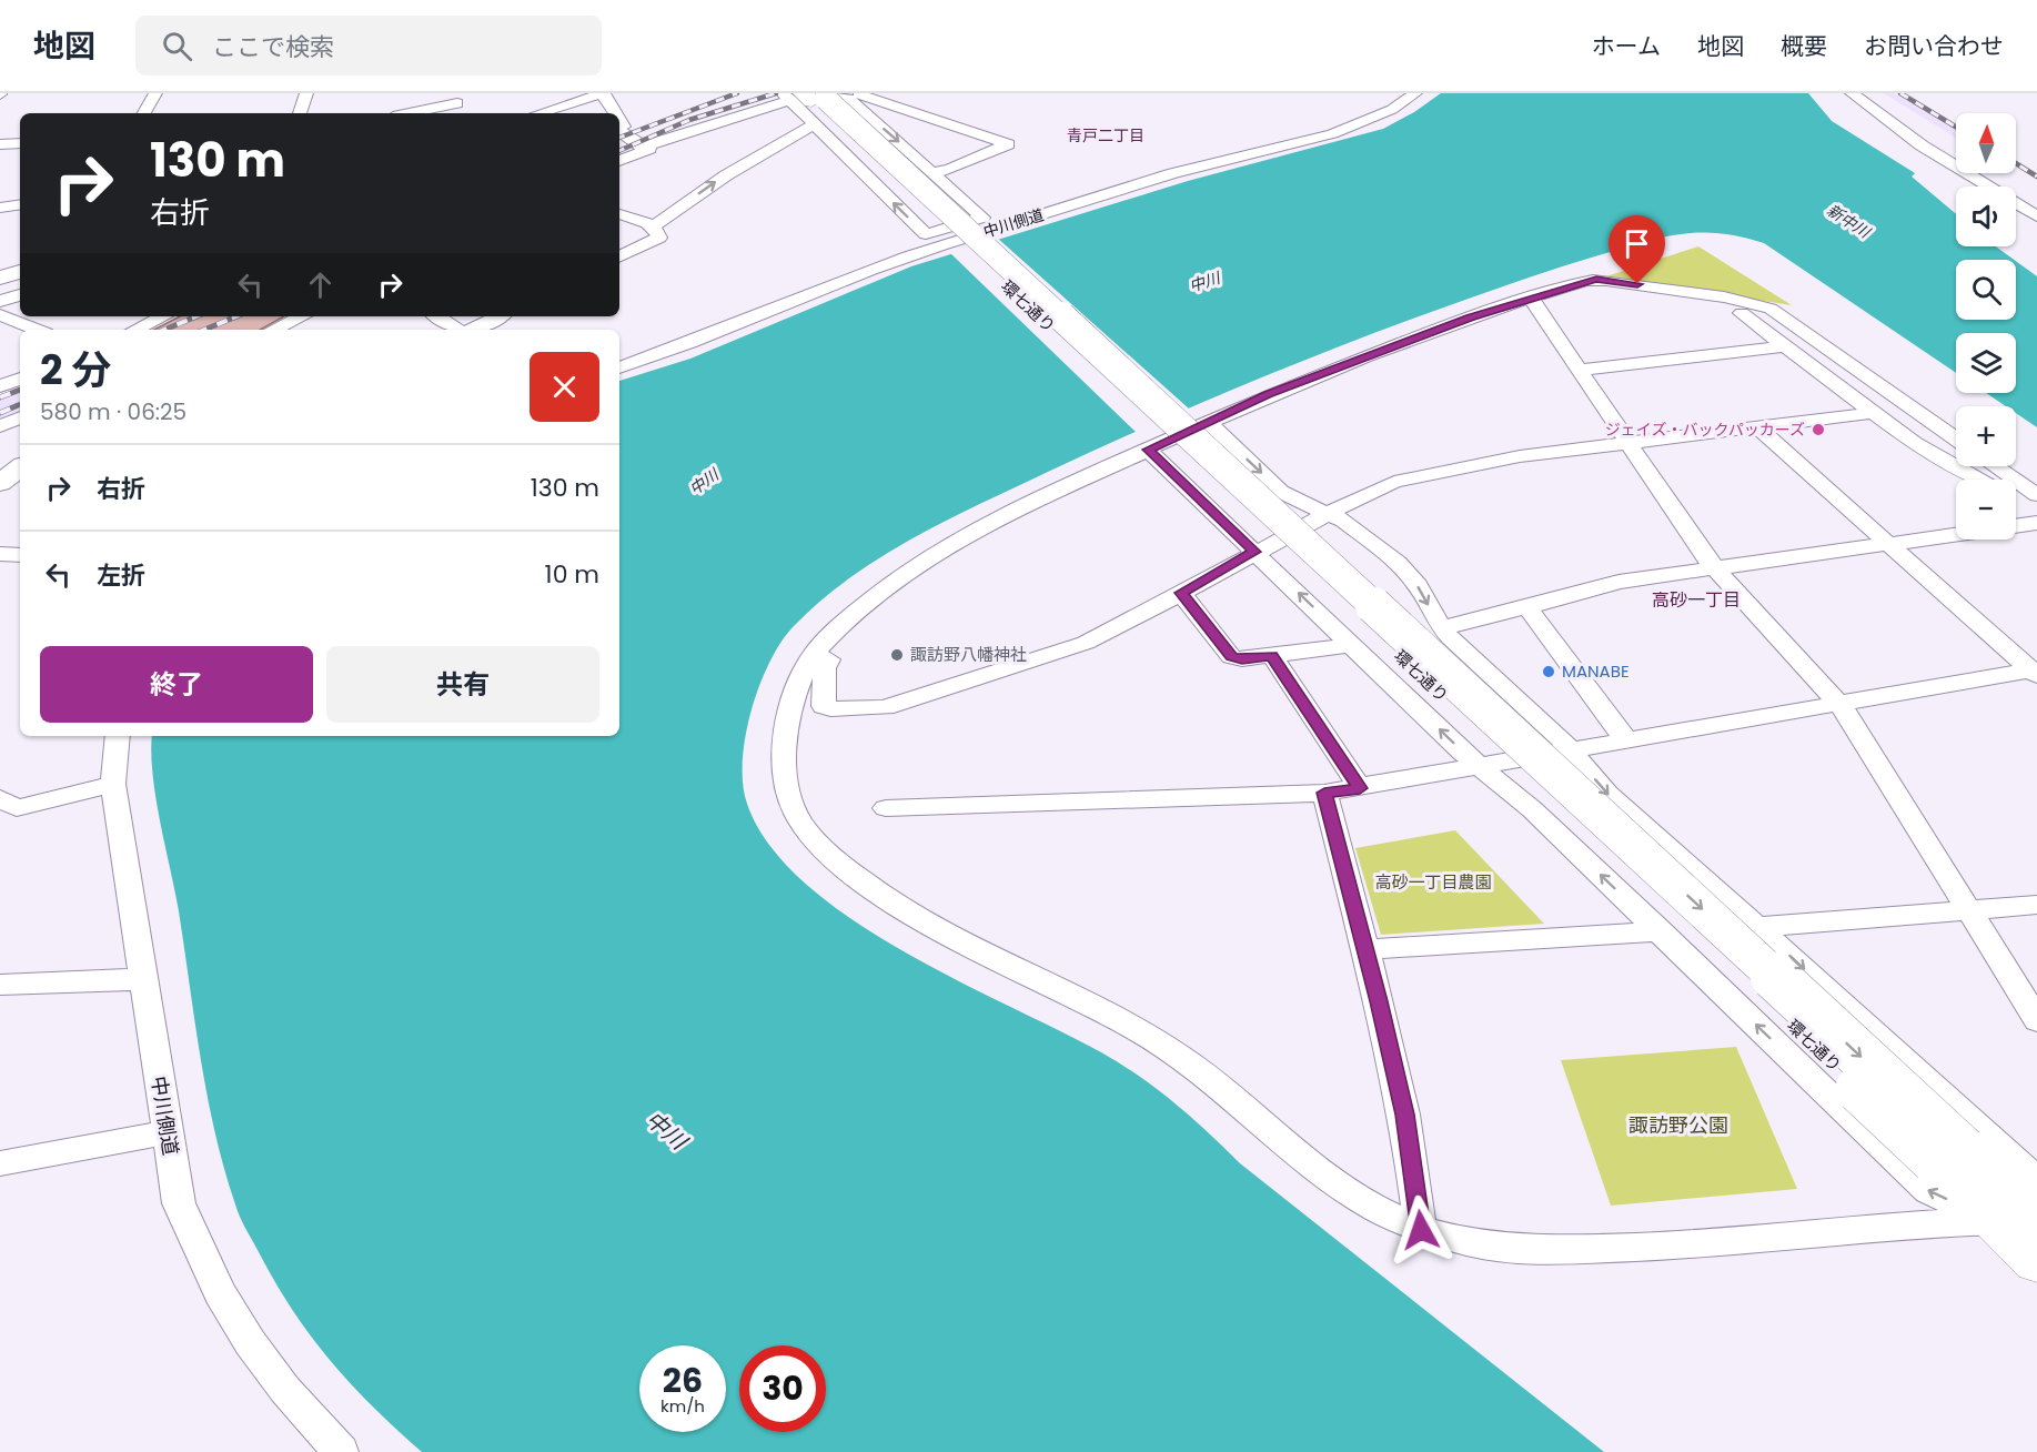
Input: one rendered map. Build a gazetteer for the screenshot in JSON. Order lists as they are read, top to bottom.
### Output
{
  "streets": {
    "main road": ["環七通り"],
    "street": ["中川側道"]
  },
  "districts": ["青戸二丁目", "高砂一丁目"],
  "water": ["新中川", "中川"],
  "parks": ["高砂一丁目農園", "諏訪野公園"],
  "places": ["ジェイズ・バックパッカーズ", "諏訪野八幡神社", "MANABE"],
  "north": "top",
  "page": {
    "header": "地図",
    "search": "ここで検索",
    "nav": [
      "ホーム",
      "地図",
      "概要",
      "お問い合わせ"
    ],
    "map_buttons": ["+", "−"],
    "turn": ["130 m", "右折"],
    "heading": ["2 分", "580 m · 06:25"],
    "list": [
      {
        "name": "右折",
        "value": "130 m"
      },
      {
        "name": "左折",
        "value": "10 m"
      }
    ],
    "buttons": ["終了", "共有"],
    "speed": "26 km/h",
    "limit": "30"
  }
}
